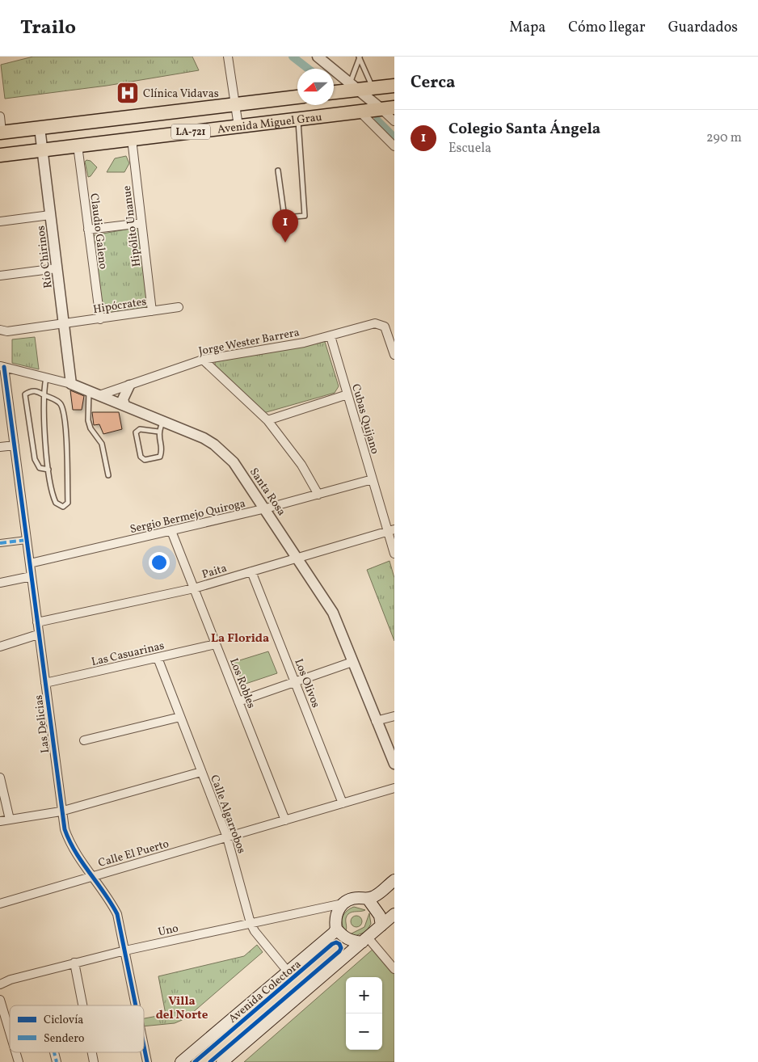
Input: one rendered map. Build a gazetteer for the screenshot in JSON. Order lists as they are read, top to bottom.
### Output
{
  "streets": {
    "main road": ["Avenida Miguel Grau", "LA-721", "Avenida Colectora"],
    "street": [
      "Hipólito Unanue",
      "Claudio Galeno",
      "Río Chirinos",
      "Hipócrates",
      "Jorge Wester Barrera",
      "Cubas Quijano",
      "Santa Rosa",
      "Sergio Bermejo Quiroga",
      "Paita",
      "Las Casuarinas",
      "Los Robles",
      "Los Olivos",
      "Las Delicias",
      "Calle Algarrobos",
      "Calle El Puerto",
      "Uno"
    ]
  },
  "crossings": [
    ["Avenida Miguel Grau", "Hipólito Unanue"],
    ["Avenida Miguel Grau", "Claudio Galeno"],
    ["Avenida Miguel Grau", "Río Chirinos"],
    ["Hipólito Unanue", "Hipócrates"],
    ["Claudio Galeno", "Hipócrates"],
    ["Río Chirinos", "Hipócrates"],
    ["Río Chirinos", "Santa Rosa"],
    ["Jorge Wester Barrera", "Cubas Quijano"],
    ["Jorge Wester Barrera", "Santa Rosa"],
    ["Cubas Quijano", "Sergio Bermejo Quiroga"],
    ["Cubas Quijano", "Paita"],
    ["Santa Rosa", "Sergio Bermejo Quiroga"],
    ["Santa Rosa", "Paita"],
    ["Santa Rosa", "Las Delicias"],
    ["Sergio Bermejo Quiroga", "Los Robles"],
    ["Sergio Bermejo Quiroga", "Las Delicias"],
    ["Paita", "Los Robles"],
    ["Paita", "Los Olivos"],
    ["Paita", "Las Delicias"],
    ["Las Casuarinas", "Los Robles"],
    ["Las Casuarinas", "Las Delicias"],
    ["Las Casuarinas", "Calle Algarrobos"],
    ["Las Delicias", "Calle El Puerto"],
    ["Las Delicias", "Uno"],
    ["Calle Algarrobos", "Calle El Puerto"],
    ["Calle Algarrobos", "Uno"],
    ["Calle Algarrobos", "Avenida Colectora"],
    ["Uno", "Avenida Colectora"]
  ],
  "districts": ["La Florida", "Villa del Norte"],
  "places": {
    "hospital": ["Clínica Vidavas"]
  },
  "legend": ["Ciclovía", "Sendero"],
  "north": "left",
  "page": {
    "header": "Trailo",
    "nav": ["Mapa", "Cómo llegar", "Guardados"],
    "heading": "Cerca",
    "list": [
      {
        "mark": "1",
        "name": "Colegio Santa Ángela",
        "note": "Escuela",
        "value": "290 m"
      }
    ],
    "pins": "1",
    "map_buttons": ["+", "−"]
  }
}
